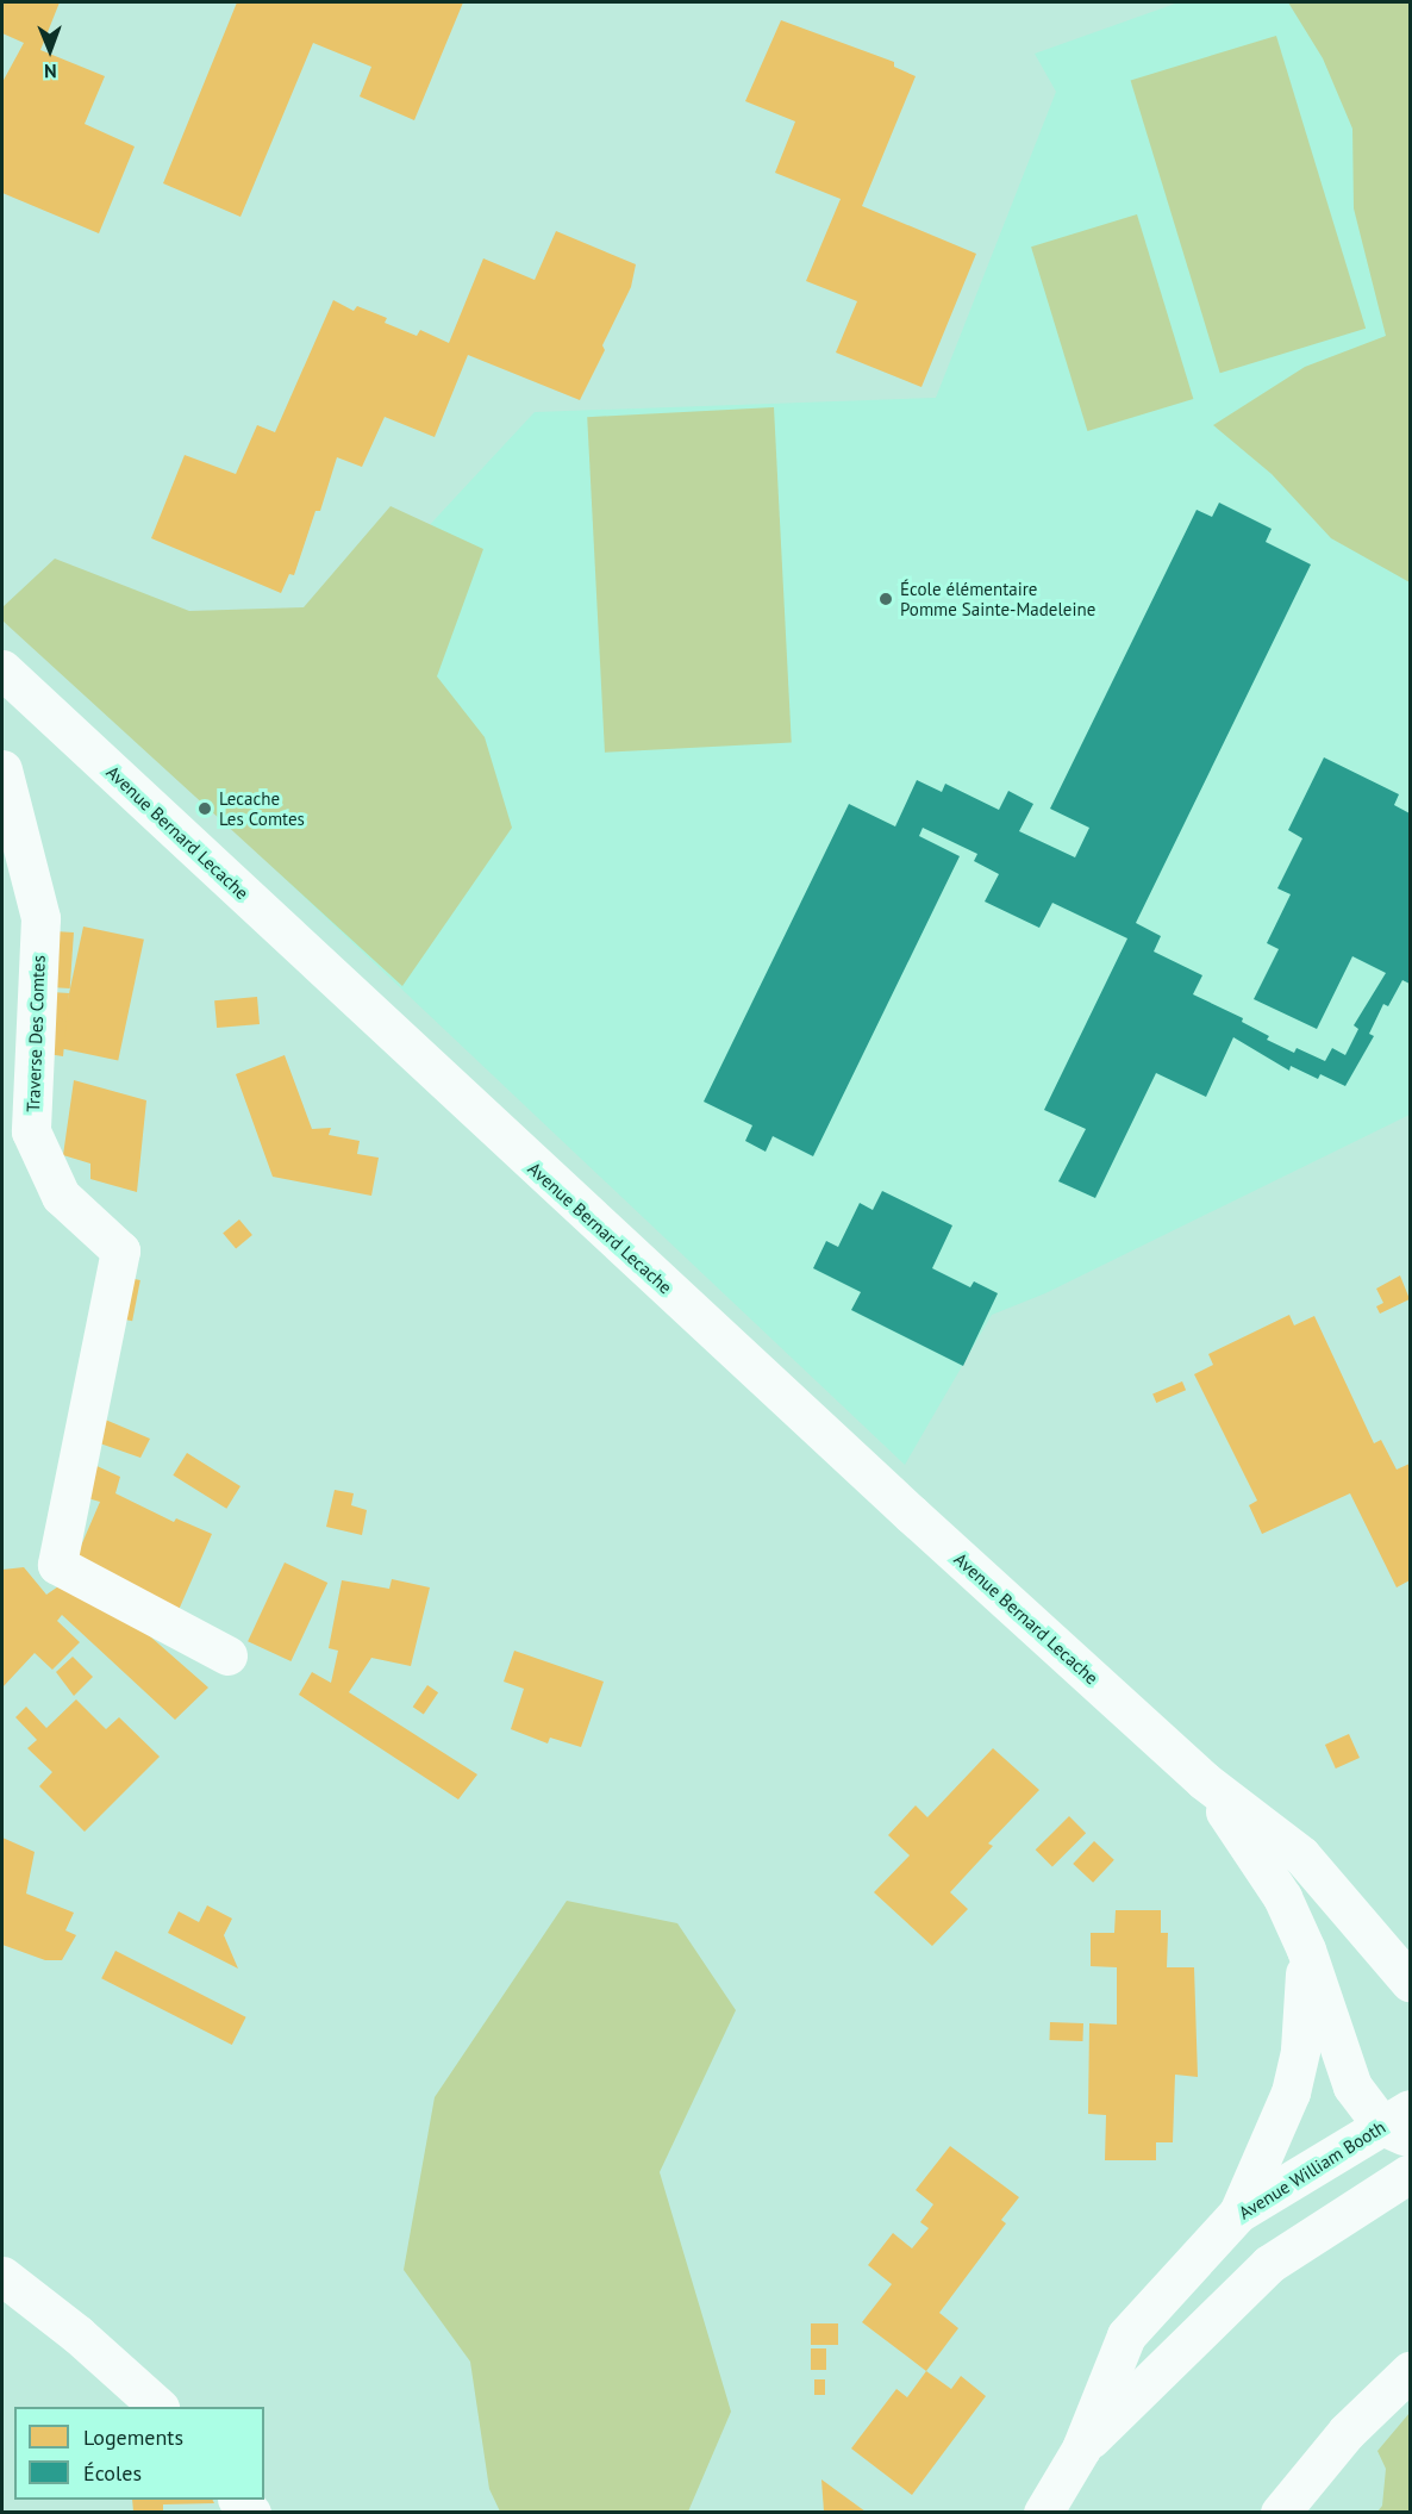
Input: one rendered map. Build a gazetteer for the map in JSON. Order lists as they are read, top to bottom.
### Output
{
  "streets": {
    "street": ["Avenue Bernard Lecache", "Traverse Des Comtes", "Avenue William Booth"]
  },
  "crossings": [
    ["Avenue Bernard Lecache", "Avenue William Booth"]
  ],
  "places": ["École élémentaire Pomme Sainte-Madeleine", "Lecache Les Comtes"],
  "legend": ["Logements", "Écoles"],
  "north": "bottom"
}
